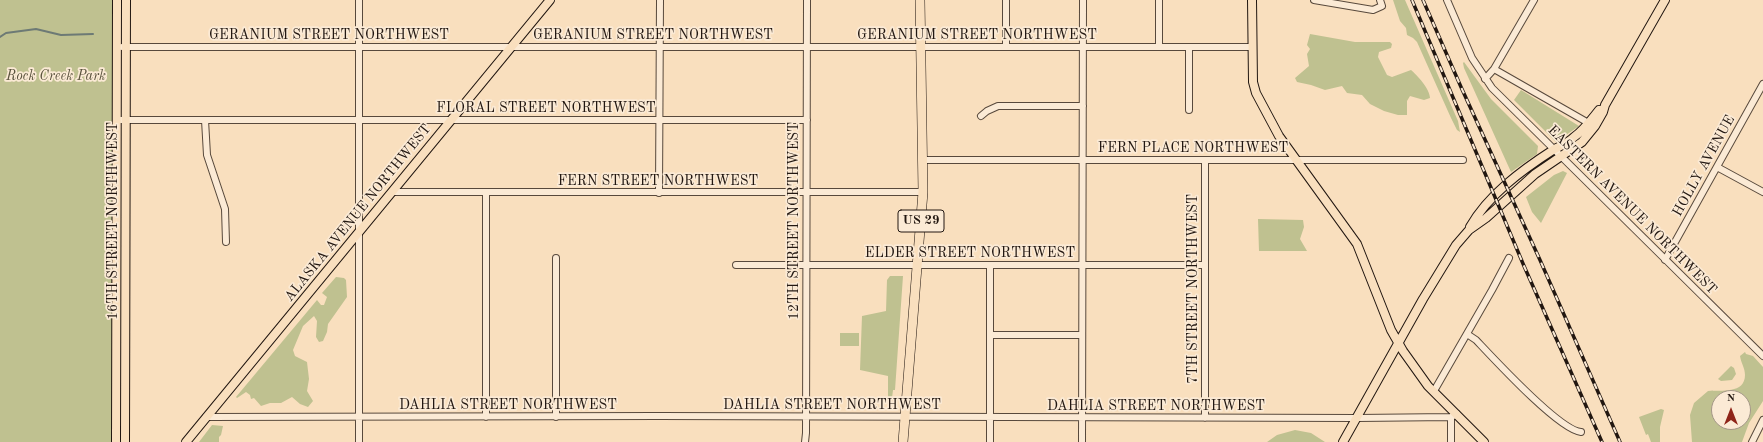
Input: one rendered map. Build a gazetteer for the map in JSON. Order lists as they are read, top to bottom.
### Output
{
  "streets": {
    "highway": ["US 29"],
    "main road": ["ALASKA AVENUE NORTHWEST", "16TH STREET NORTHWEST"],
    "street": [
      "GERANIUM STREET NORTHWEST",
      "FLORAL STREET NORTHWEST",
      "FERN PLACE NORTHWEST",
      "HOLLY AVENUE",
      "FERN STREET NORTHWEST",
      "EASTERN AVENUE NORTHWEST",
      "12TH STREET NORTHWEST",
      "ELDER STREET NORTHWEST",
      "7TH STREET NORTHWEST",
      "DAHLIA STREET NORTHWEST"
    ]
  },
  "crossings": [
    ["GERANIUM STREET NORTHWEST", "ALASKA AVENUE NORTHWEST"],
    ["GERANIUM STREET NORTHWEST", "16TH STREET NORTHWEST"],
    ["GERANIUM STREET NORTHWEST", "12TH STREET NORTHWEST"],
    ["GERANIUM STREET NORTHWEST", "US 29"],
    ["FLORAL STREET NORTHWEST", "ALASKA AVENUE NORTHWEST"],
    ["FLORAL STREET NORTHWEST", "16TH STREET NORTHWEST"],
    ["FLORAL STREET NORTHWEST", "12TH STREET NORTHWEST"],
    ["FERN PLACE NORTHWEST", "US 29"],
    ["FERN PLACE NORTHWEST", "7TH STREET NORTHWEST"],
    ["HOLLY AVENUE", "EASTERN AVENUE NORTHWEST"],
    ["FERN STREET NORTHWEST", "ALASKA AVENUE NORTHWEST"],
    ["FERN STREET NORTHWEST", "12TH STREET NORTHWEST"],
    ["FERN STREET NORTHWEST", "US 29"],
    ["ALASKA AVENUE NORTHWEST", "DAHLIA STREET NORTHWEST"],
    ["12TH STREET NORTHWEST", "ELDER STREET NORTHWEST"],
    ["12TH STREET NORTHWEST", "DAHLIA STREET NORTHWEST"],
    ["US 29", "ELDER STREET NORTHWEST"],
    ["US 29", "DAHLIA STREET NORTHWEST"],
    ["ELDER STREET NORTHWEST", "7TH STREET NORTHWEST"],
    ["7TH STREET NORTHWEST", "DAHLIA STREET NORTHWEST"]
  ],
  "parks": ["Rock Creek Park"],
  "north": "top"
}
